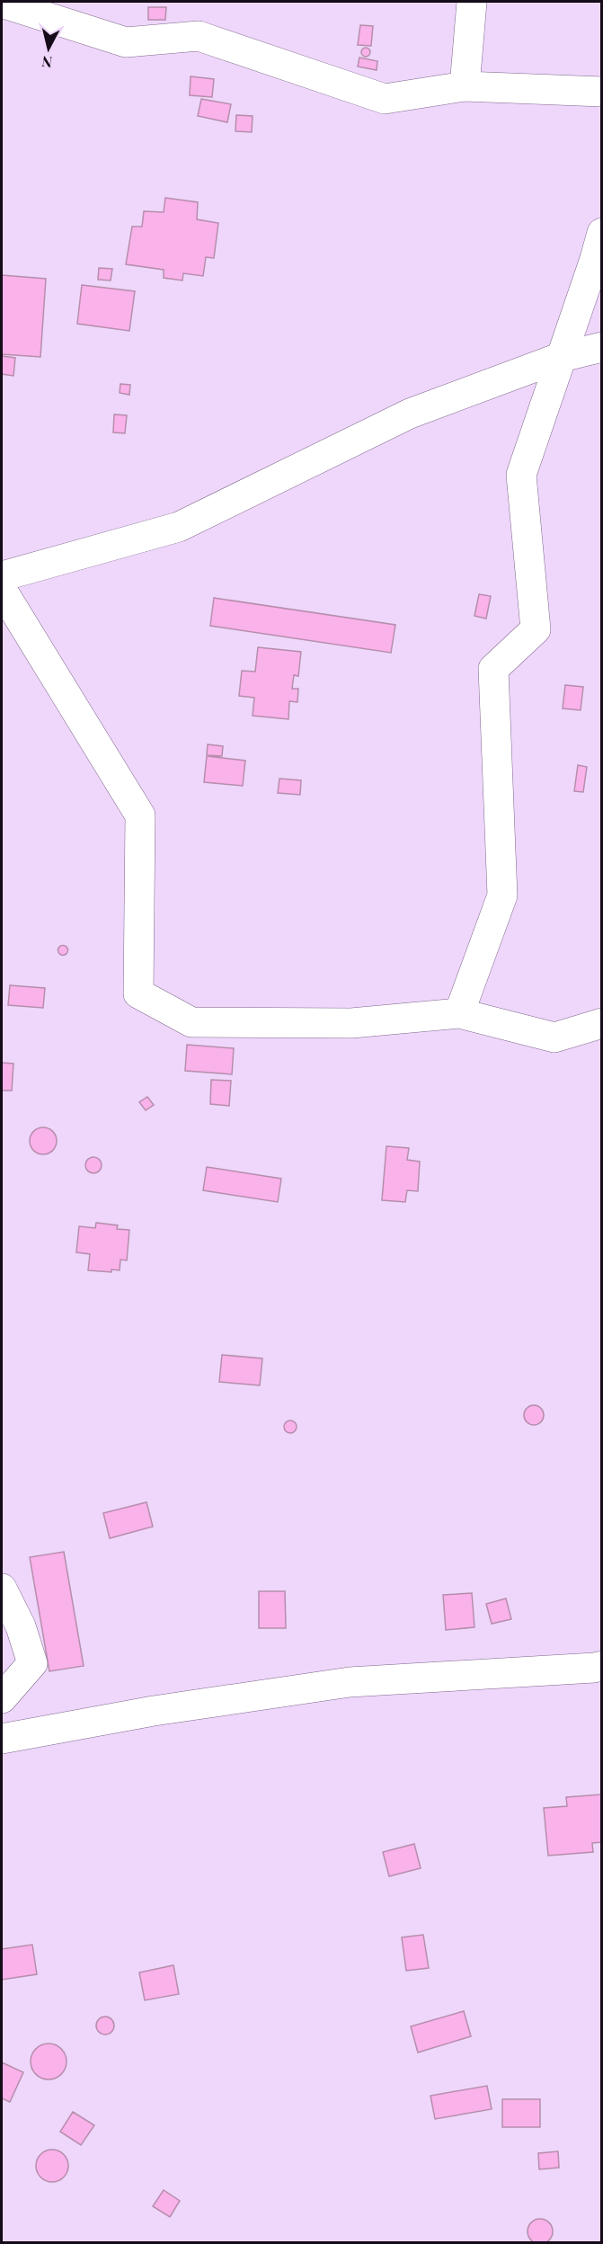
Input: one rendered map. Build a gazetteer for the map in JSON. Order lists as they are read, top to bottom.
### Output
{
  "north": "bottom"
}
